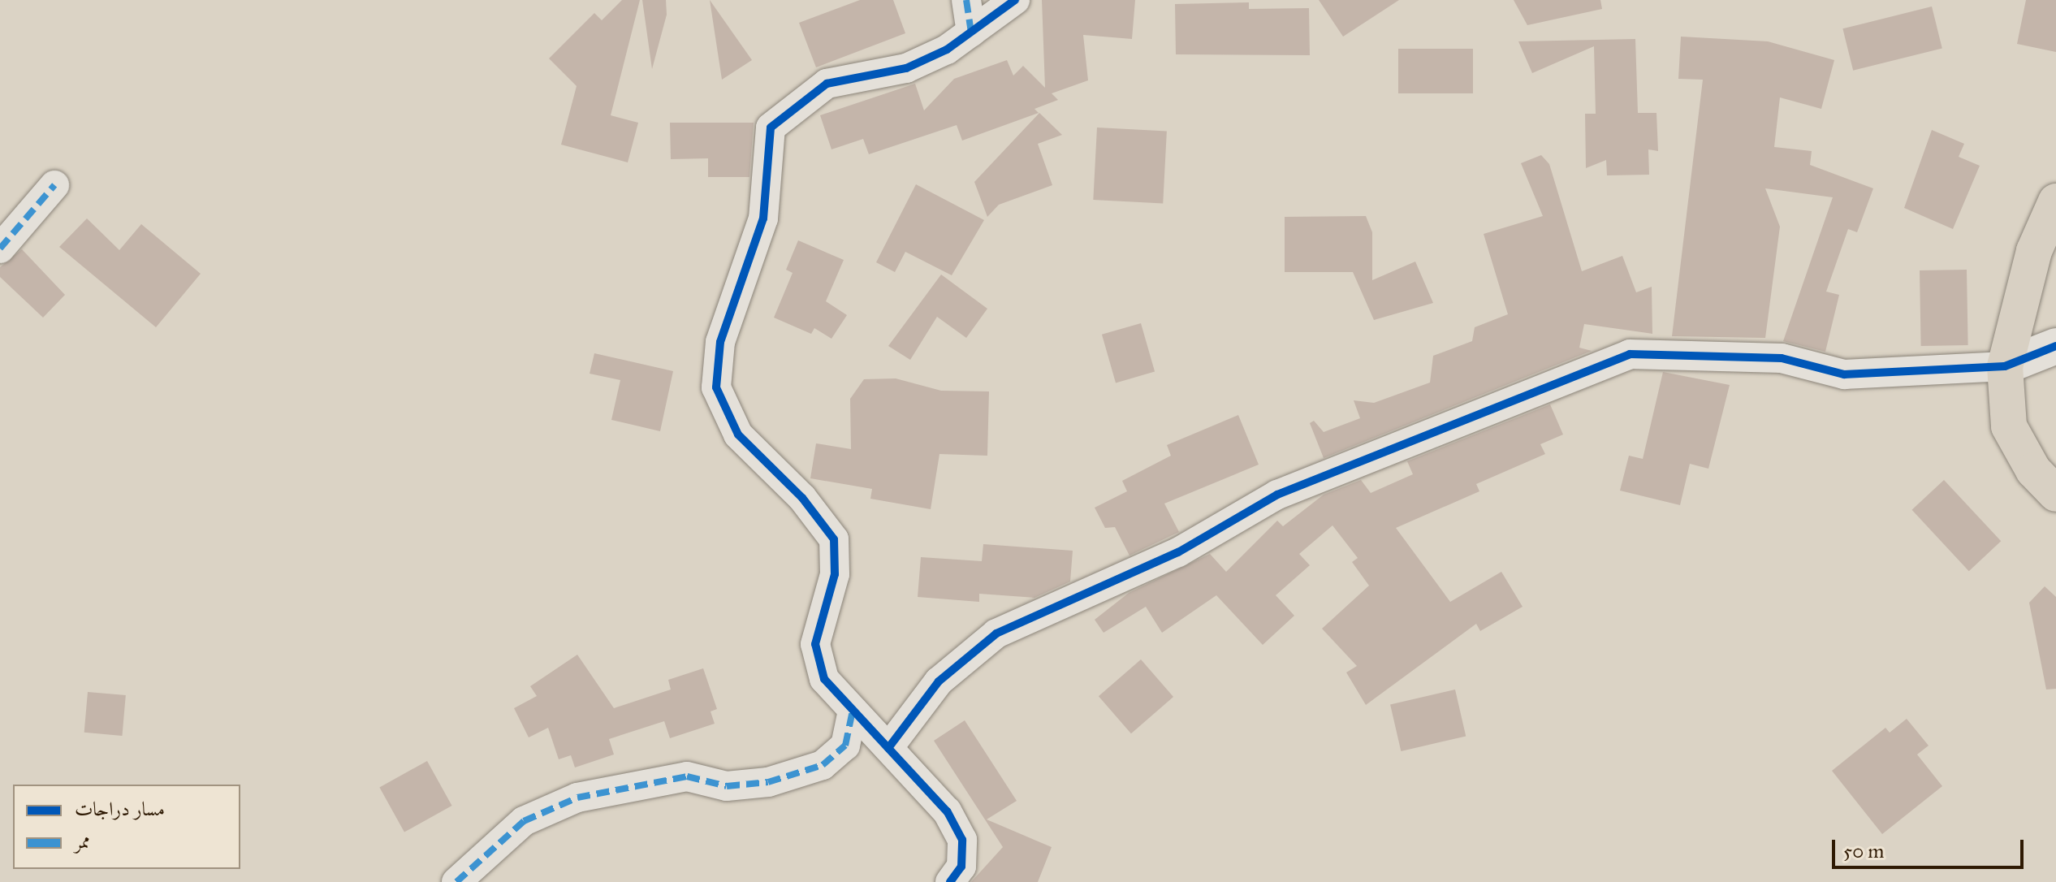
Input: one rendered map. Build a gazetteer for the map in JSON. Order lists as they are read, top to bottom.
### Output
{
  "legend": ["مسار دراجات", "ممر"],
  "scale_bar": "50 m"
}
